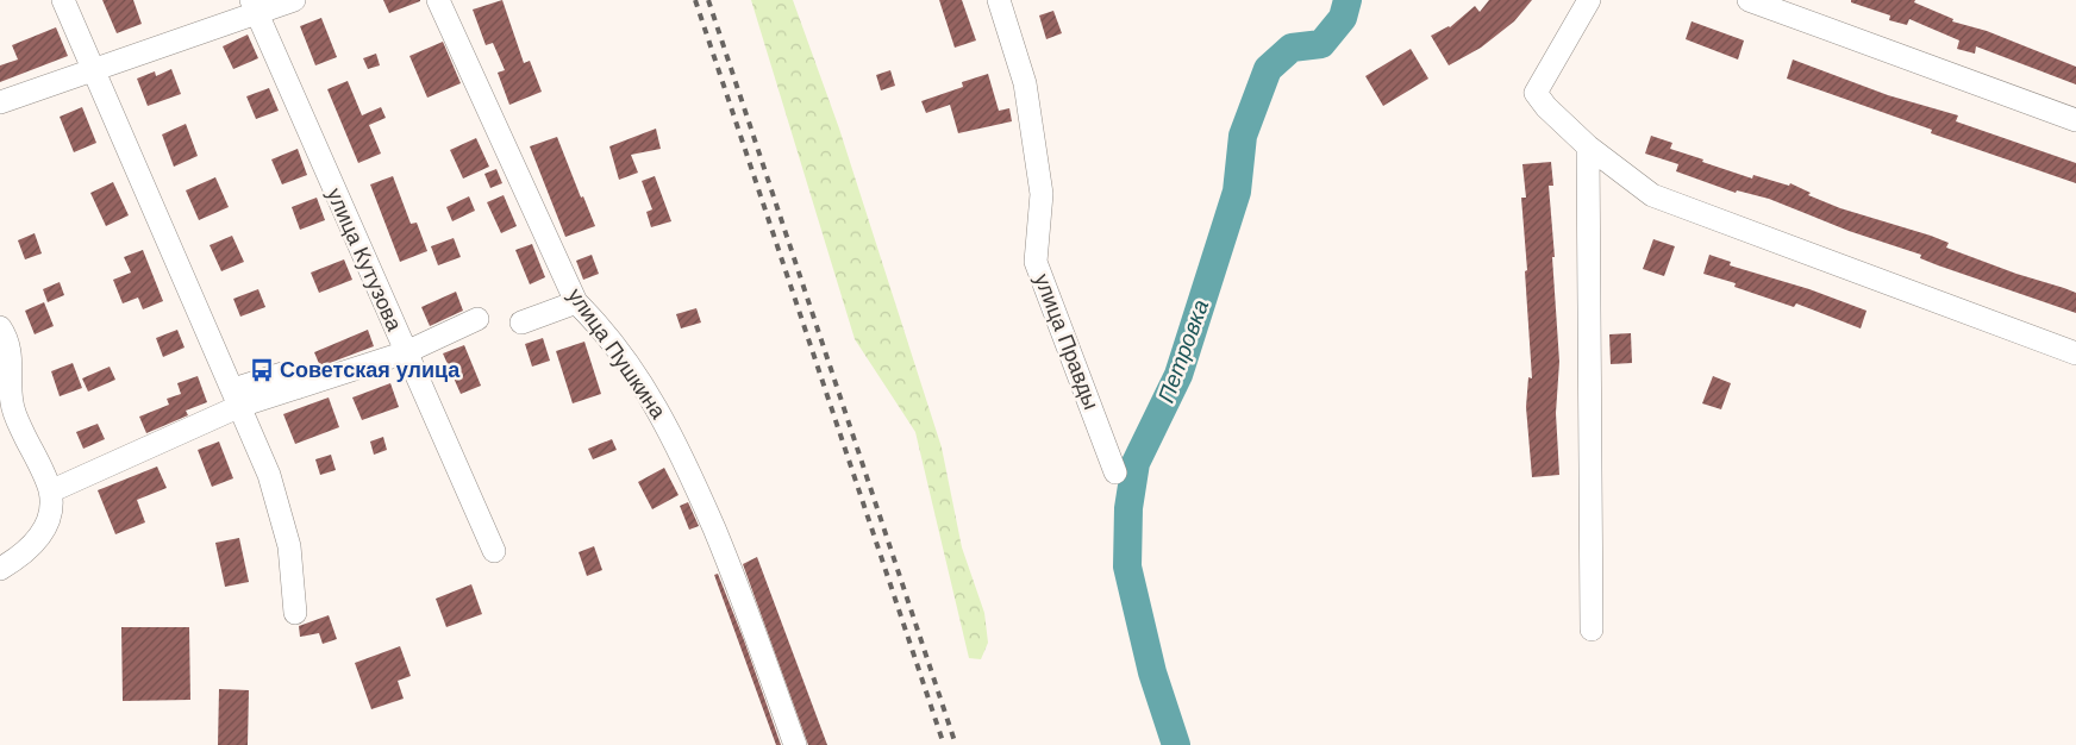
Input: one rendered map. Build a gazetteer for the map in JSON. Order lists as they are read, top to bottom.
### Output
{
  "streets": {
    "street": ["улица Кутузова", "улица Правды", "улица Пушкина"]
  },
  "water": ["Петровка"],
  "places": {
    "bus stop": ["Советская улица"]
  }
}
